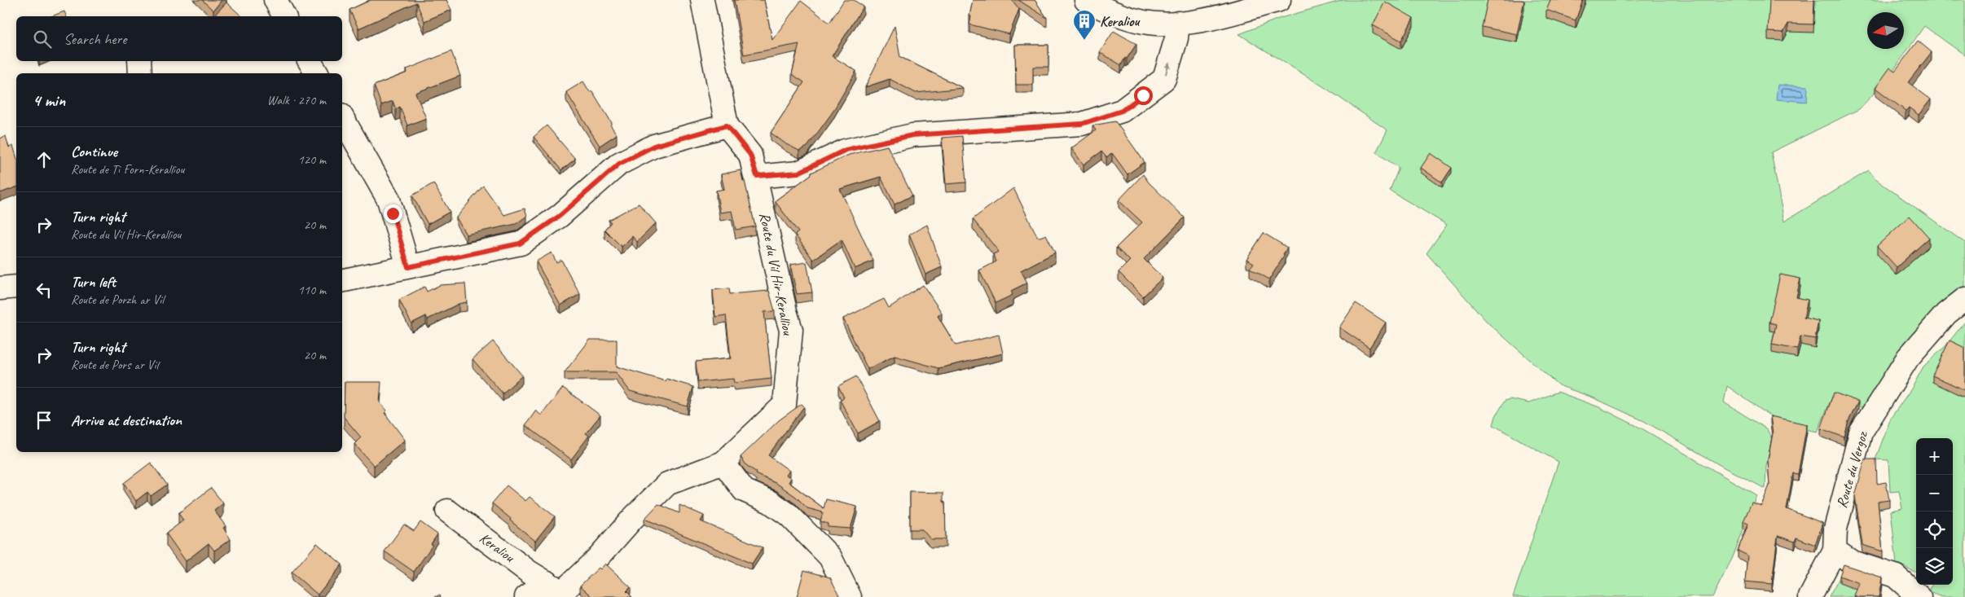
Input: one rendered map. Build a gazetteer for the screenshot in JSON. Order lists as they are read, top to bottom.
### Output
{
  "streets": {
    "street": ["Route du Vil Hir-Keralliou", "Route du Vergoz", "Keraliou"]
  },
  "crossings": [
    ["Route du Vil Hir-Keralliou", "Keraliou"]
  ],
  "places": {
    "building": ["Keraliou"]
  },
  "north": "left",
  "page": {
    "search": "Search here",
    "heading": ["4 min", "Walk · 270 m"],
    "list": [
      ["Continue", "Route de Ti Forn-Keralliou", "120 m"],
      ["Turn right", "Route du Vil Hir-Keralliou", "20 m"],
      ["Turn left", "Route de Porzh ar Vil", "110 m"],
      ["Turn right", "Route de Pors ar Vil", "20 m"],
      "Arrive at destination"
    ],
    "map_buttons": ["+", "−"]
  }
}
